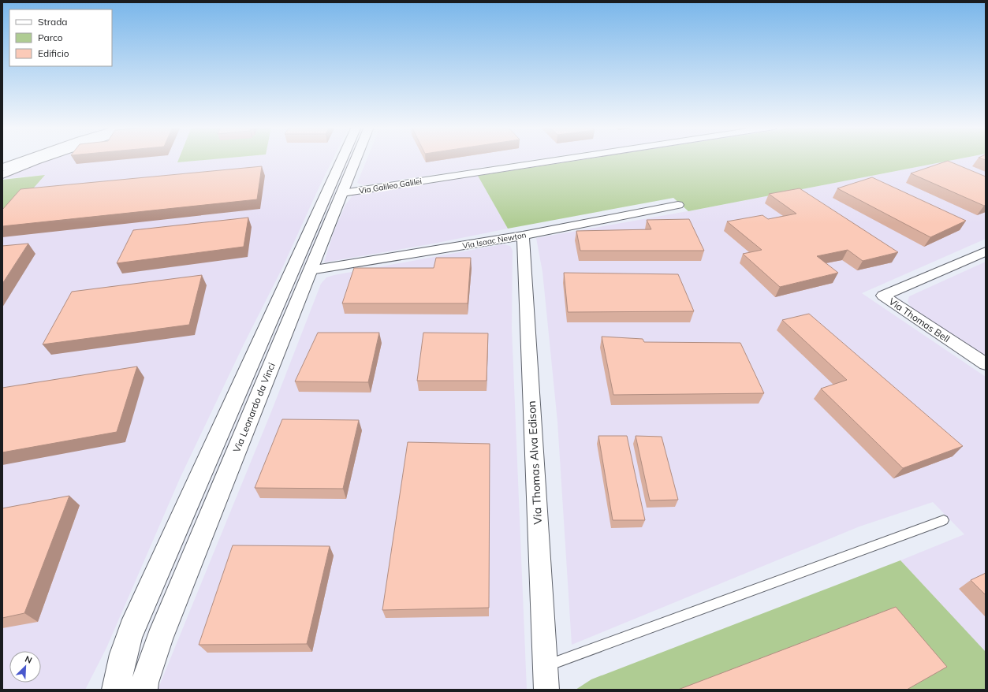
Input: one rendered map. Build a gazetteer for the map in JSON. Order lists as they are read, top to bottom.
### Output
{
  "streets": {
    "main road": ["Via Leonardo da Vinci"],
    "street": [
      "Via Galileo Galilei",
      "Via Isaac Newton",
      "Via Thomas Bell",
      "Via Thomas Alva Edison"
    ]
  },
  "crossings": [
    ["Via Galileo Galilei", "Via Leonardo da Vinci"],
    ["Via Isaac Newton", "Via Leonardo da Vinci"],
    ["Via Isaac Newton", "Via Thomas Alva Edison"]
  ],
  "legend": ["Strada", "Parco", "Edificio"],
  "north": "top right"
}
